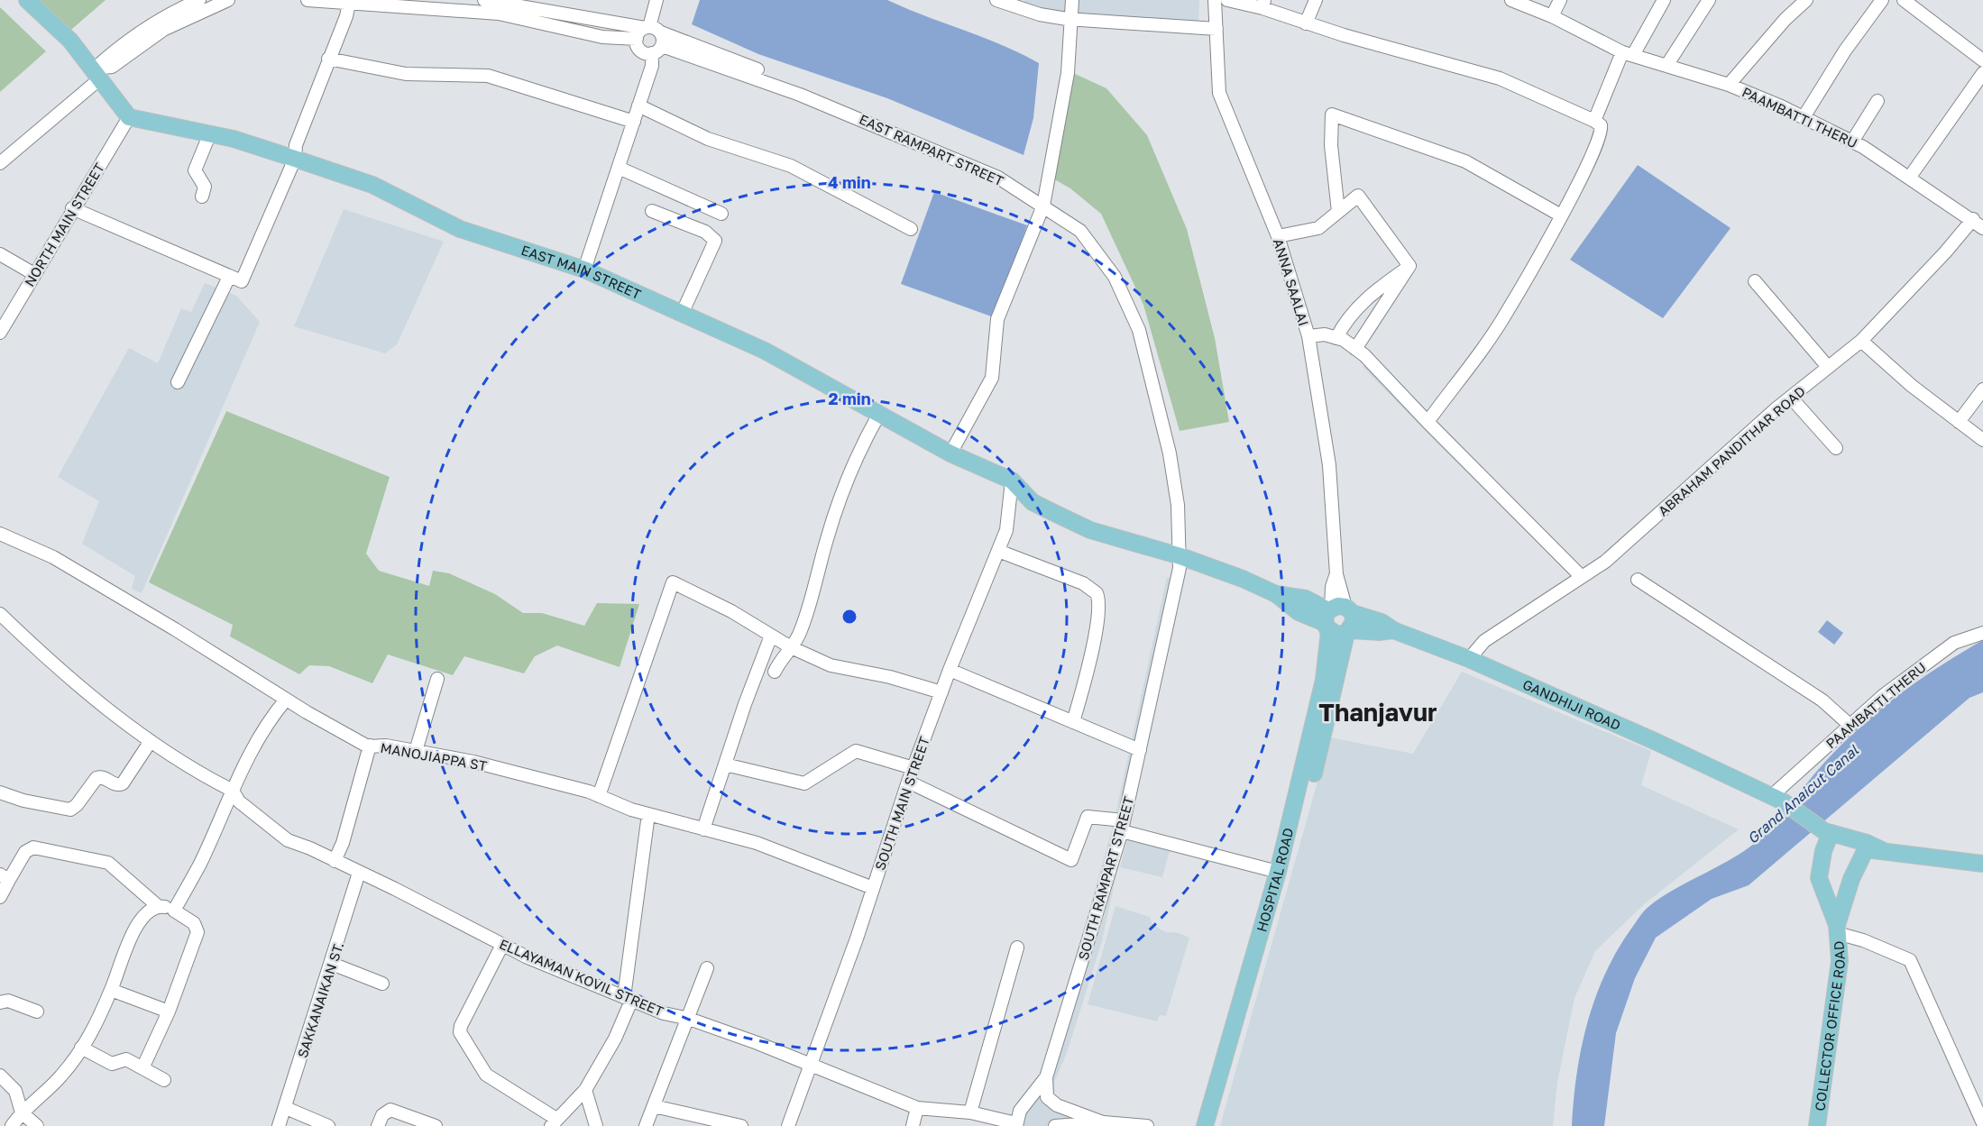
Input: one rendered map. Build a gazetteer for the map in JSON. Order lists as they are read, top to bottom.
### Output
{
  "streets": {
    "main road": [
      "EAST MAIN STREET",
      "GANDHIJI ROAD",
      "HOSPITAL ROAD",
      "COLLECTOR OFFICE ROAD"
    ],
    "street": [
      "PAAMBATTI THERU",
      "EAST RAMPART STREET",
      "NORTH MAIN STREET",
      "ANNA SAALAI",
      "ABRAHAM PANDITHAR ROAD",
      "MANOJIAPPA ST",
      "SOUTH MAIN STREET",
      "SOUTH RAMPART STREET",
      "ELLAYAMAN KOVIL STREET",
      "SAKKANAIKAN ST."
    ]
  },
  "crossings": [
    ["PAAMBATTI THERU", "ABRAHAM PANDITHAR ROAD"],
    ["PAAMBATTI THERU", "GANDHIJI ROAD"],
    ["EAST RAMPART STREET", "SOUTH RAMPART STREET"],
    ["NORTH MAIN STREET", "EAST MAIN STREET"],
    ["EAST MAIN STREET", "SOUTH MAIN STREET"],
    ["ANNA SAALAI", "GANDHIJI ROAD"],
    ["ANNA SAALAI", "HOSPITAL ROAD"],
    ["ABRAHAM PANDITHAR ROAD", "GANDHIJI ROAD"],
    ["GANDHIJI ROAD", "HOSPITAL ROAD"],
    ["GANDHIJI ROAD", "COLLECTOR OFFICE ROAD"],
    ["MANOJIAPPA ST", "SOUTH MAIN STREET"],
    ["SOUTH MAIN STREET", "ELLAYAMAN KOVIL STREET"],
    ["SOUTH RAMPART STREET", "ELLAYAMAN KOVIL STREET"],
    ["ELLAYAMAN KOVIL STREET", "SAKKANAIKAN ST."]
  ],
  "districts": ["Thanjavur"],
  "water": ["Grand Anaicut Canal"],
  "rings": ["4 min", "2 min"]
}
